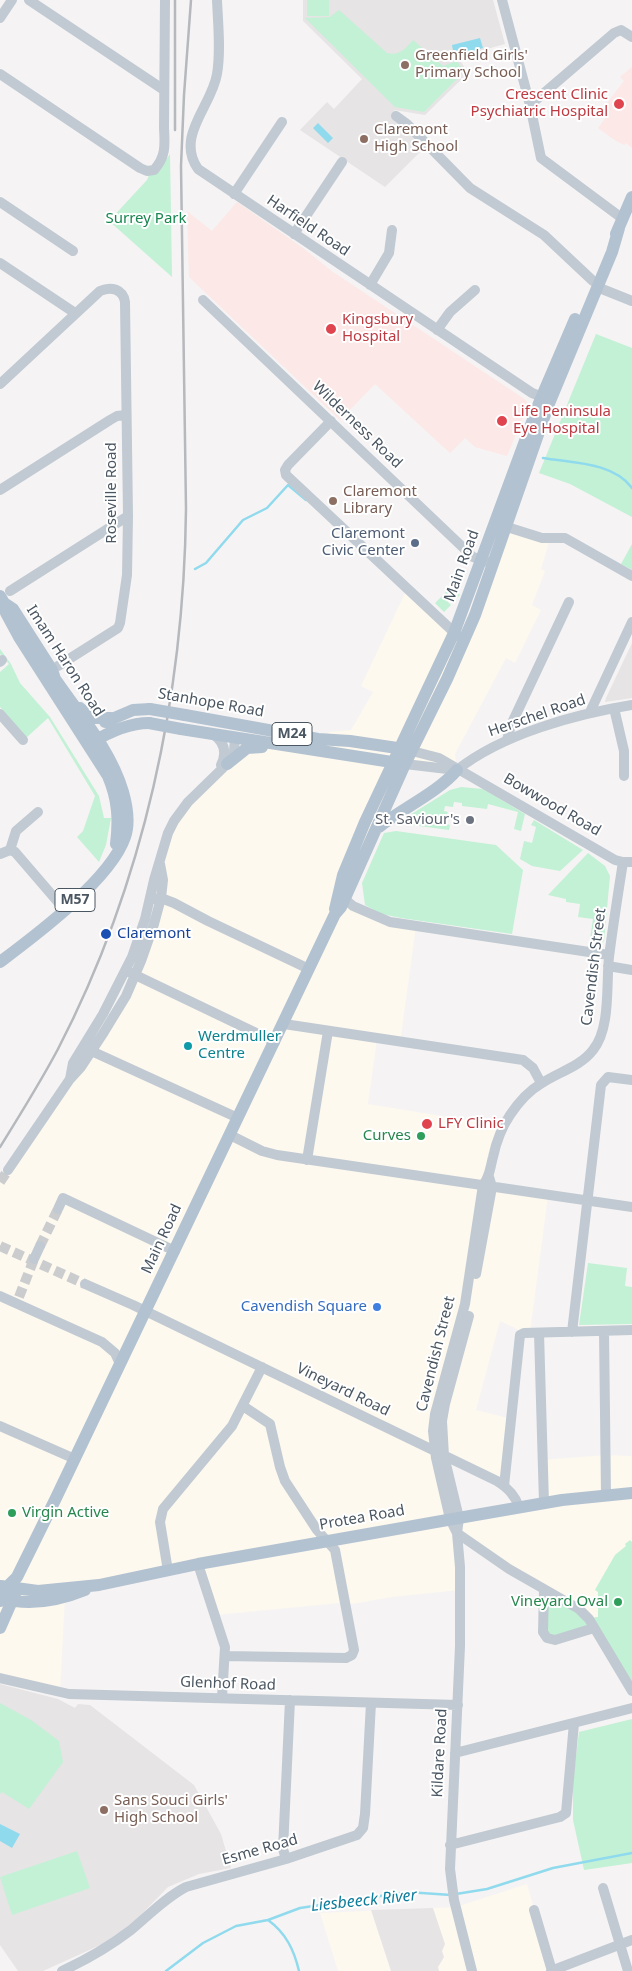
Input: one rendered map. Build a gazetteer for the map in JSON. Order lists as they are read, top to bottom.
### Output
{
  "streets": {
    "main road": [
      "Main Road",
      "Imam Haron Road",
      "Stanhope Road",
      "M24",
      "Bowwood Road",
      "M57",
      "Protea Road"
    ],
    "street": [
      "Harfield Road",
      "Wilderness Road",
      "Roseville Road",
      "Herschel Road",
      "Cavendish Street",
      "Vineyard Road",
      "Glenhof Road",
      "Kildare Road",
      "Esme Road"
    ]
  },
  "crossings": [
    ["Harfield Road", "Main Road"],
    ["Wilderness Road", "Main Road"],
    ["Roseville Road", "Imam Haron Road"],
    ["Main Road", "Stanhope Road"],
    ["Main Road", "Bowwood Road"],
    ["Main Road", "Vineyard Road"],
    ["Main Road", "Protea Road"],
    ["Imam Haron Road", "Stanhope Road"],
    ["Imam Haron Road", "M57"],
    ["Stanhope Road", "Bowwood Road"],
    ["Stanhope Road", "M57"],
    ["Herschel Road", "Bowwood Road"],
    ["Bowwood Road", "Cavendish Street"],
    ["Cavendish Street", "Vineyard Road"],
    ["Cavendish Street", "Protea Road"],
    ["Cavendish Street", "Kildare Road"],
    ["Vineyard Road", "Protea Road"],
    ["Glenhof Road", "Kildare Road"],
    ["Glenhof Road", "Esme Road"]
  ],
  "water": ["Liesbeeck River"],
  "parks": ["Surrey Park"],
  "places": [
    "Greenfield Girls' Primary School",
    "Crescent Clinic Psychiatric Hospital",
    "Claremont High School",
    "Kingsbury Hospital",
    "Life Peninsula Eye Hospital",
    "Claremont Library",
    "Claremont Civic Center",
    "St. Saviour's",
    "Claremont",
    "Werdmuller Centre",
    "LFY Clinic",
    "Curves",
    "Cavendish Square",
    "Virgin Active",
    "Vineyard Oval",
    "Sans Souci Girls' High School"
  ]
}
